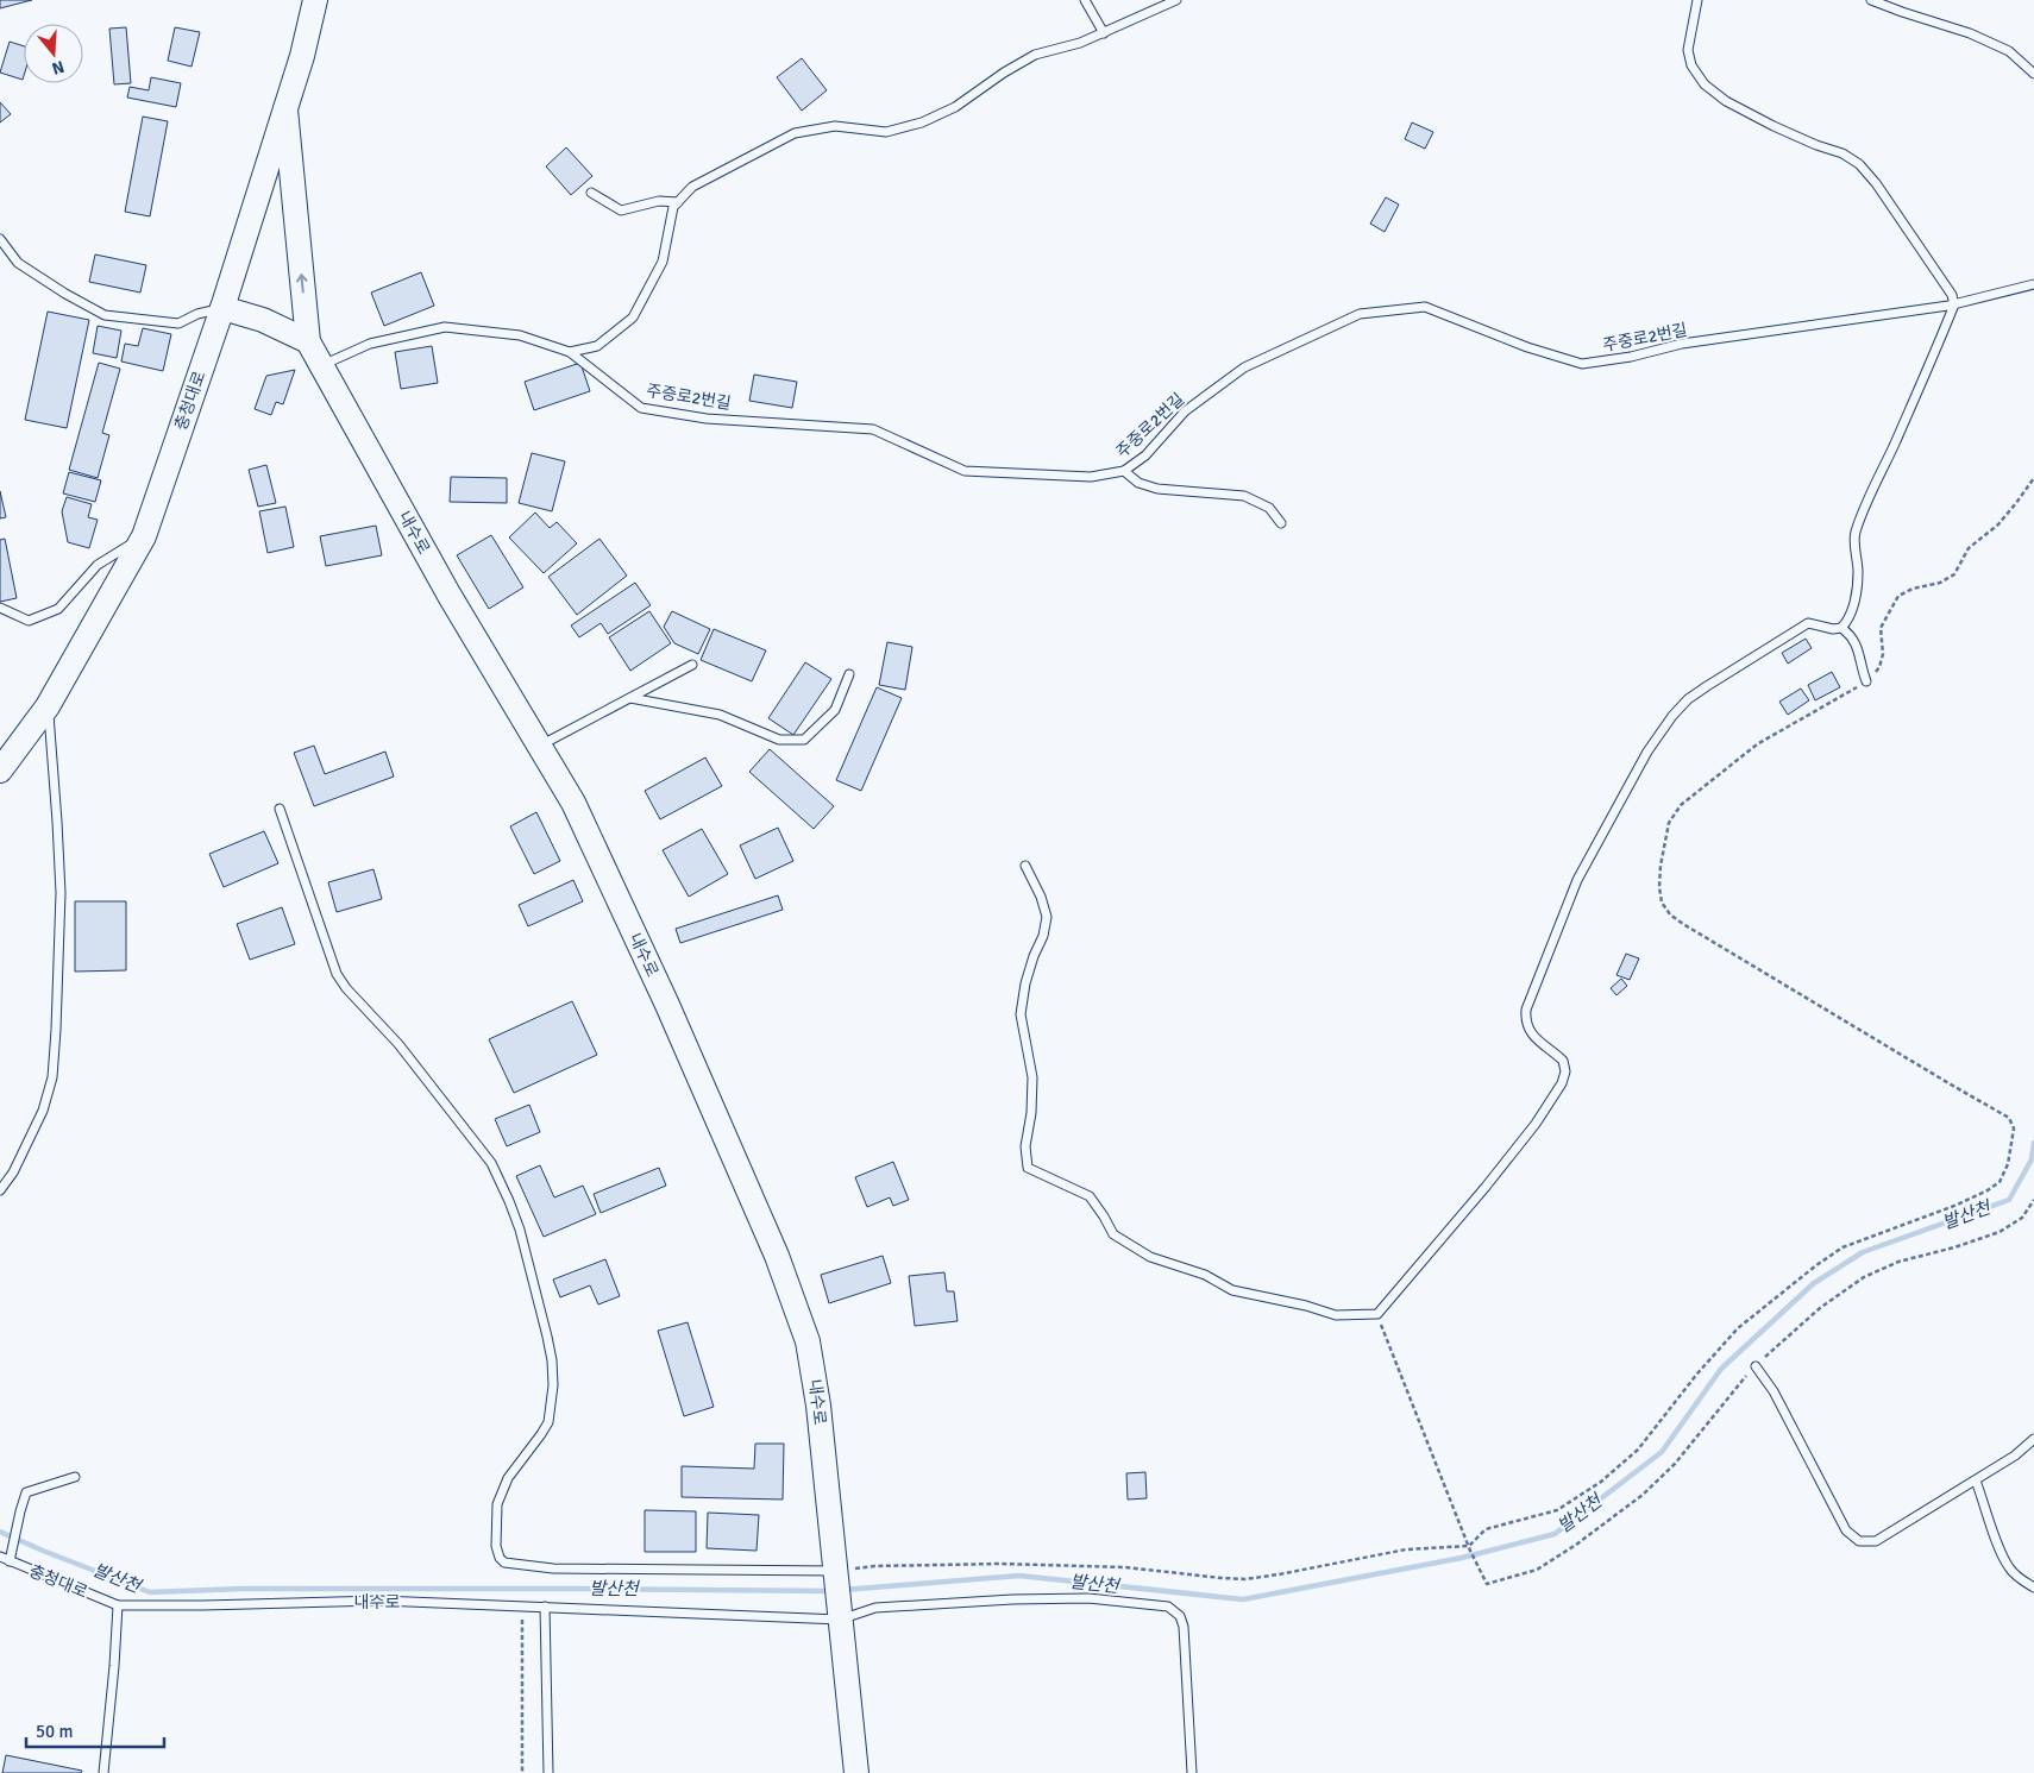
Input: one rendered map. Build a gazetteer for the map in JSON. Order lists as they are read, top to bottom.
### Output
{
  "streets": {
    "street": ["충청대로", "내수로"],
    "lane": ["주중로2번길"]
  },
  "crossings": [
    ["주중로2번길", "내수로"],
    ["충청대로", "내수로"]
  ],
  "water": ["발산천"],
  "scale_bar": "50 m",
  "north": "bottom"
}
